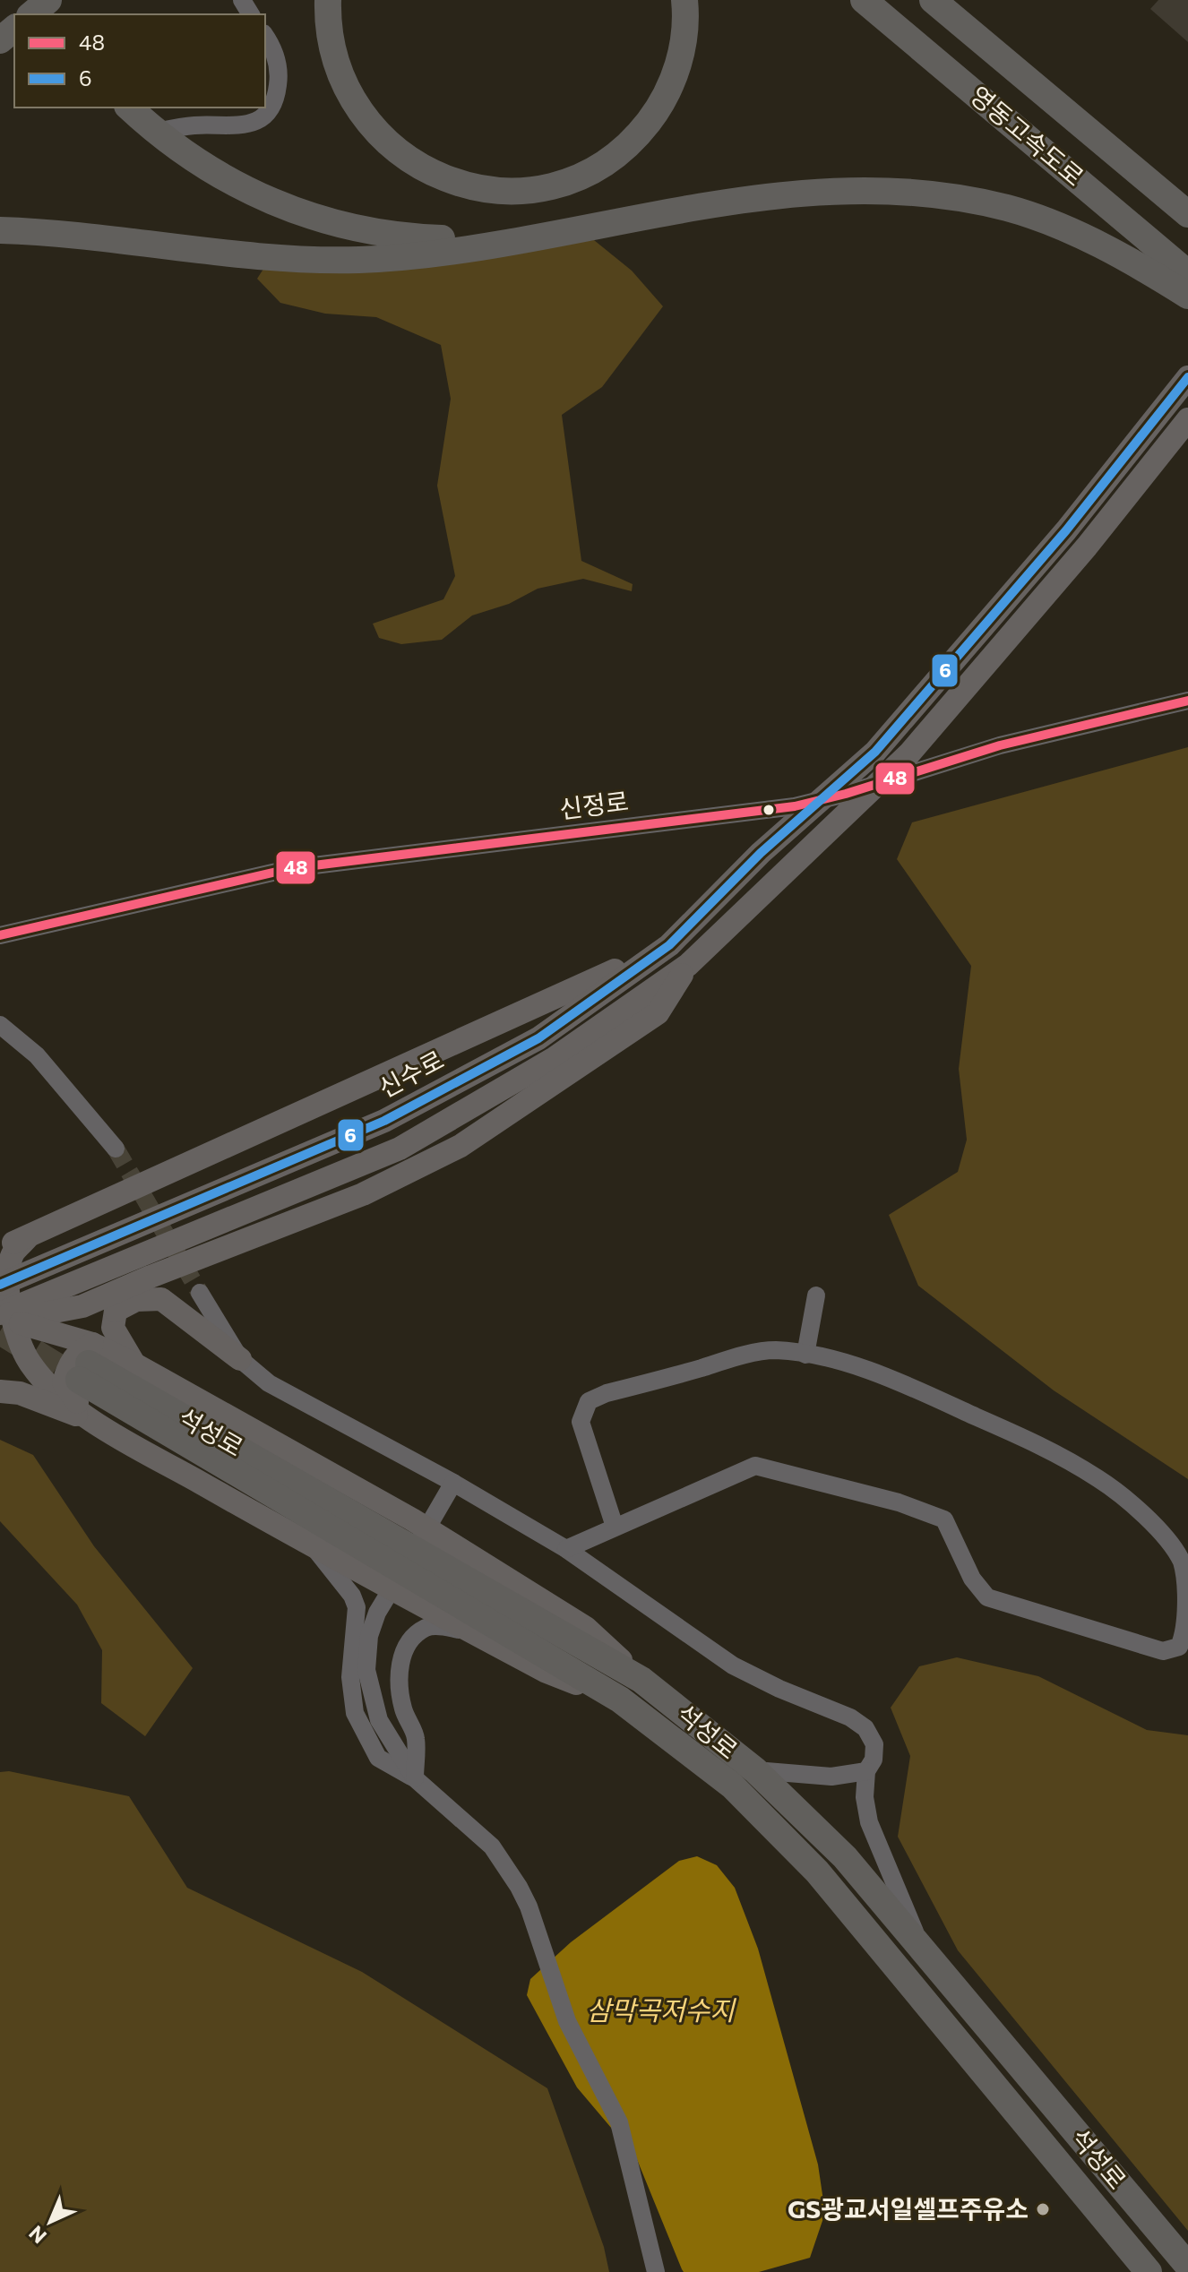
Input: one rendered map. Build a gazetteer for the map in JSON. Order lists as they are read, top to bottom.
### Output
{
  "streets": {
    "highway": ["영동고속도로", "석성로"],
    "main road": ["신수로"],
    "street": ["신정로"]
  },
  "water": ["삼막곡저수지"],
  "places": ["GS광교서일셀프주유소"],
  "lines": ["transit line 6", "transit line 48"],
  "legend": ["48", "6"],
  "north": "bottom left"
}
